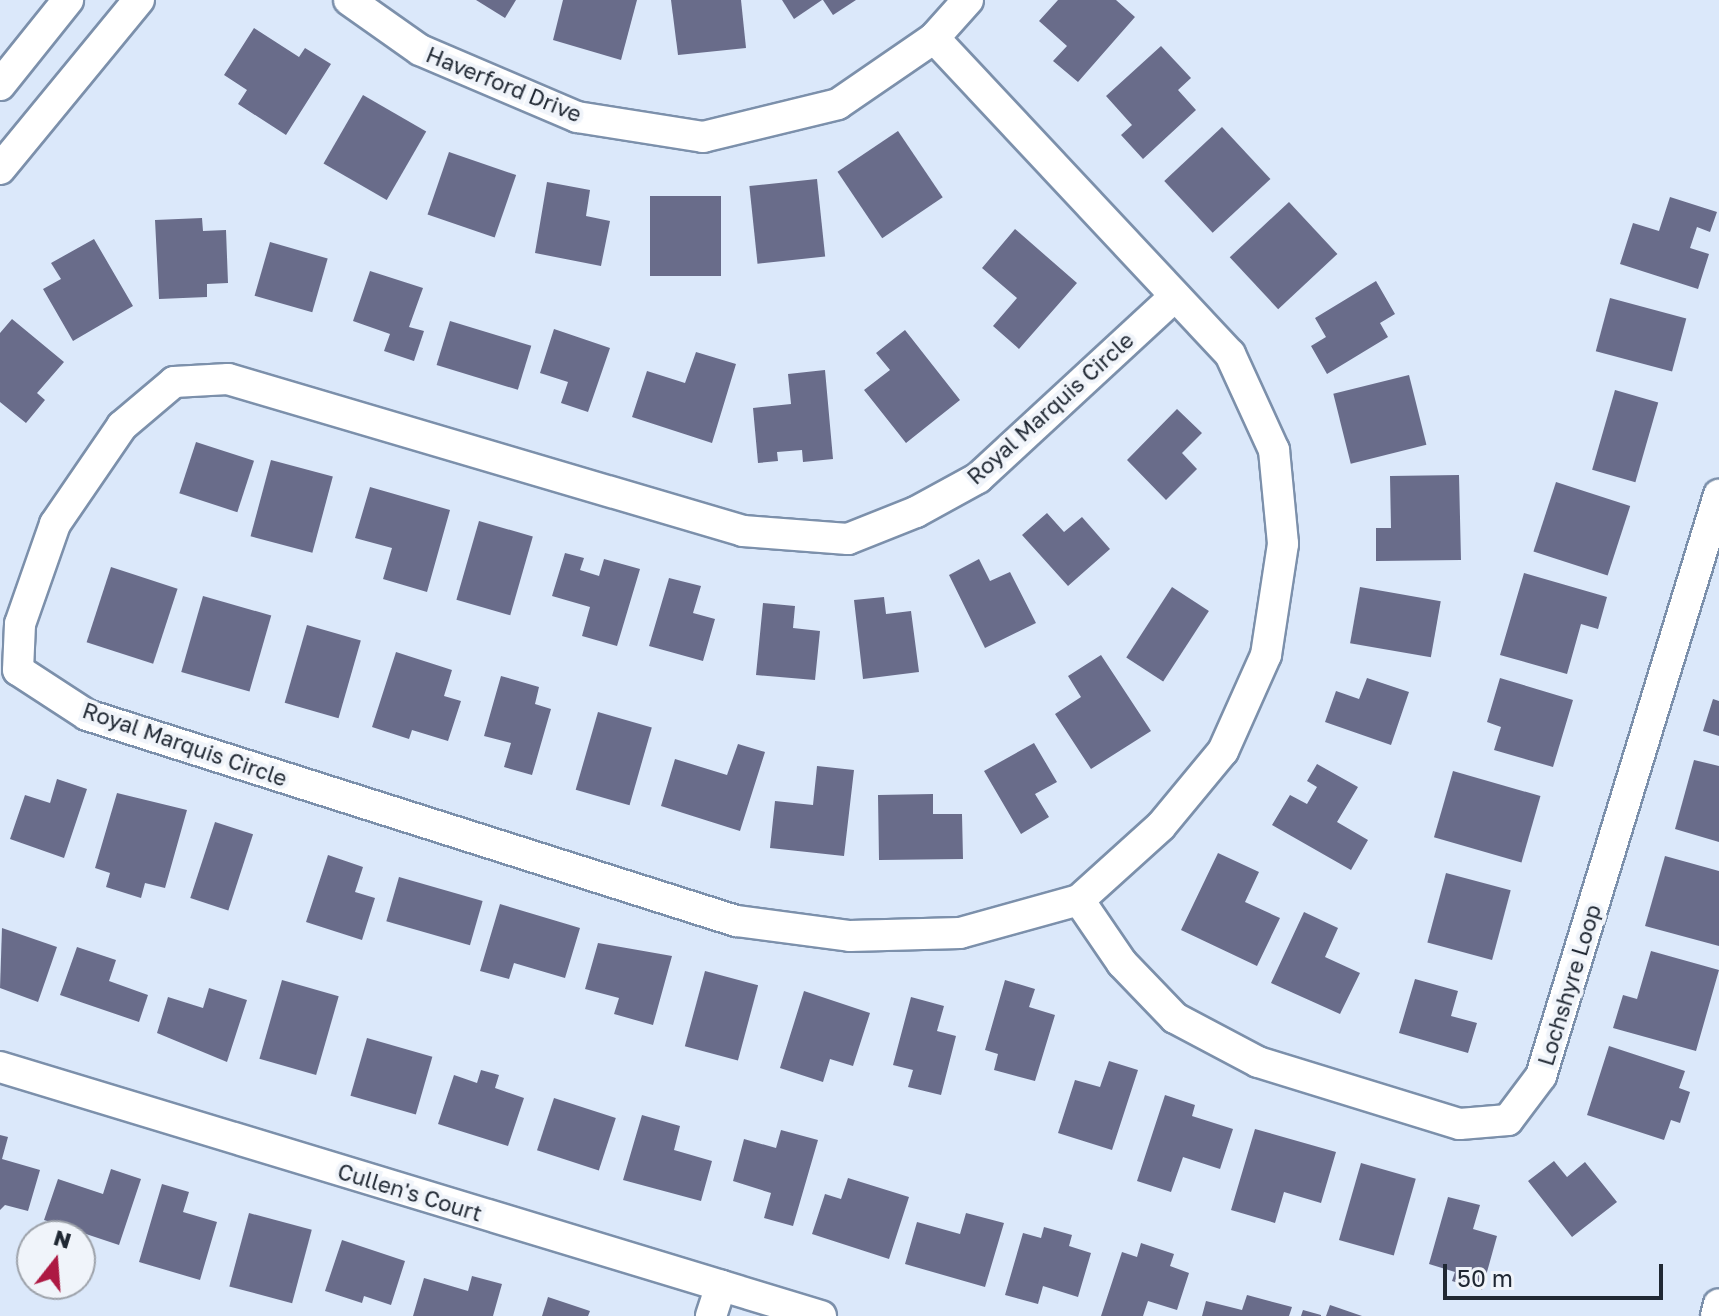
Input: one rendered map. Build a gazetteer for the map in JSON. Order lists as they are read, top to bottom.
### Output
{
  "streets": {
    "street": [
      "Haverford Drive",
      "Royal Marquis Circle",
      "Lochshyre Loop",
      "Cullen's Court"
    ]
  },
  "crossings": [
    ["Haverford Drive", "Royal Marquis Circle"],
    ["Royal Marquis Circle", "Lochshyre Loop"]
  ],
  "scale_bar": "50 m",
  "north": "top"
}
